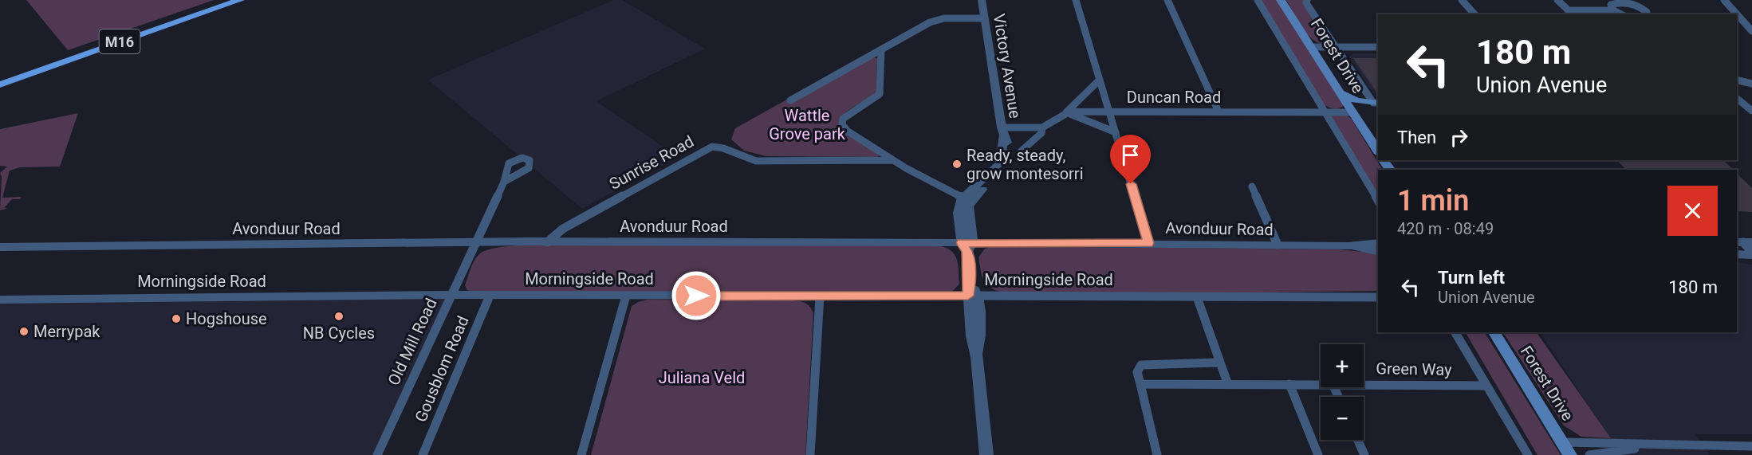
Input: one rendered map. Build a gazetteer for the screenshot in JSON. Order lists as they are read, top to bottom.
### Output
{
  "streets": {
    "main road": ["M16", "Forest Drive"],
    "street": [
      "Victory Avenue",
      "Duncan Road",
      "Sunrise Road",
      "Avonduur Road",
      "Morningside Road",
      "Old Mill Road",
      "Gousblom Road",
      "Green Way"
    ]
  },
  "crossings": [
    ["Forest Drive", "Duncan Road"],
    ["Sunrise Road", "Avonduur Road"],
    ["Avonduur Road", "Old Mill Road"],
    ["Morningside Road", "Old Mill Road"],
    ["Morningside Road", "Gousblom Road"]
  ],
  "parks": ["Wattle Grove park", "Juliana Veld"],
  "places": [
    "Ready, steady, grow montesorri",
    "NB Cycles",
    "Hogshouse",
    "Merrypak"
  ],
  "page": {
    "turn": ["180 m", "Union Avenue"],
    "then": "Then",
    "heading": ["1 min", "420 m · 08:49"],
    "list": [
      {
        "name": "Turn left",
        "note": "Union Avenue",
        "value": "180 m"
      }
    ],
    "map_buttons": ["+", "−"]
  }
}
